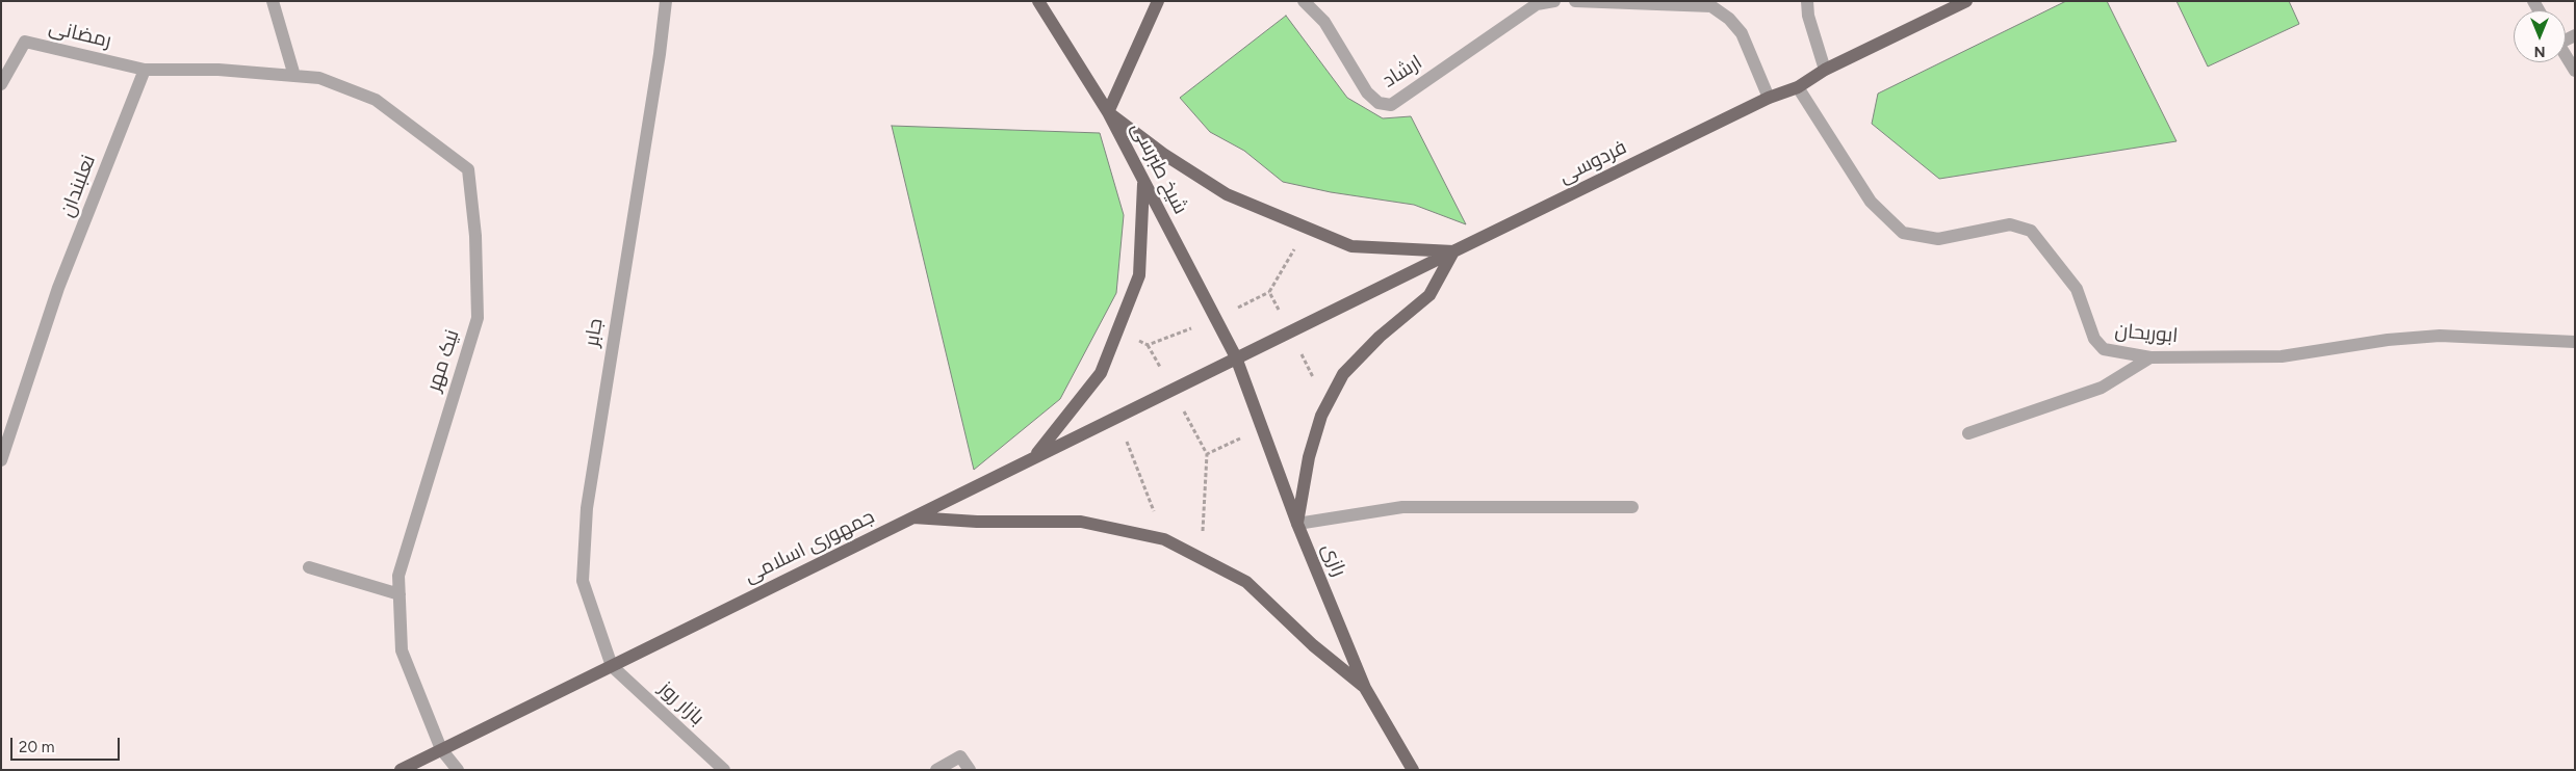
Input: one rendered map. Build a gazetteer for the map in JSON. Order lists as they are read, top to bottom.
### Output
{
  "streets": {
    "main road": [
      "فردوسی",
      "شیخ طبرسی",
      "جمهوری اسلامی",
      "رازی"
    ],
    "street": [
      "رمضانی",
      "ارشاد",
      "نعلبندان",
      "جابر",
      "ابوریحان",
      "نیک مهر",
      "بازار روز"
    ]
  },
  "crossings": [
    ["رمضانی", "نعلبندان"],
    ["فردوسی", "شیخ طبرسی"],
    ["فردوسی", "ابوریحان"],
    ["فردوسی", "جمهوری اسلامی"],
    ["فردوسی", "رازی"],
    ["شیخ طبرسی", "جمهوری اسلامی"],
    ["شیخ طبرسی", "رازی"],
    ["جابر", "جمهوری اسلامی"],
    ["جابر", "بازار روز"],
    ["نیک مهر", "جمهوری اسلامی"],
    ["جمهوری اسلامی", "رازی"],
    ["جمهوری اسلامی", "بازار روز"]
  ],
  "scale_bar": "20 m",
  "north": "bottom"
}
